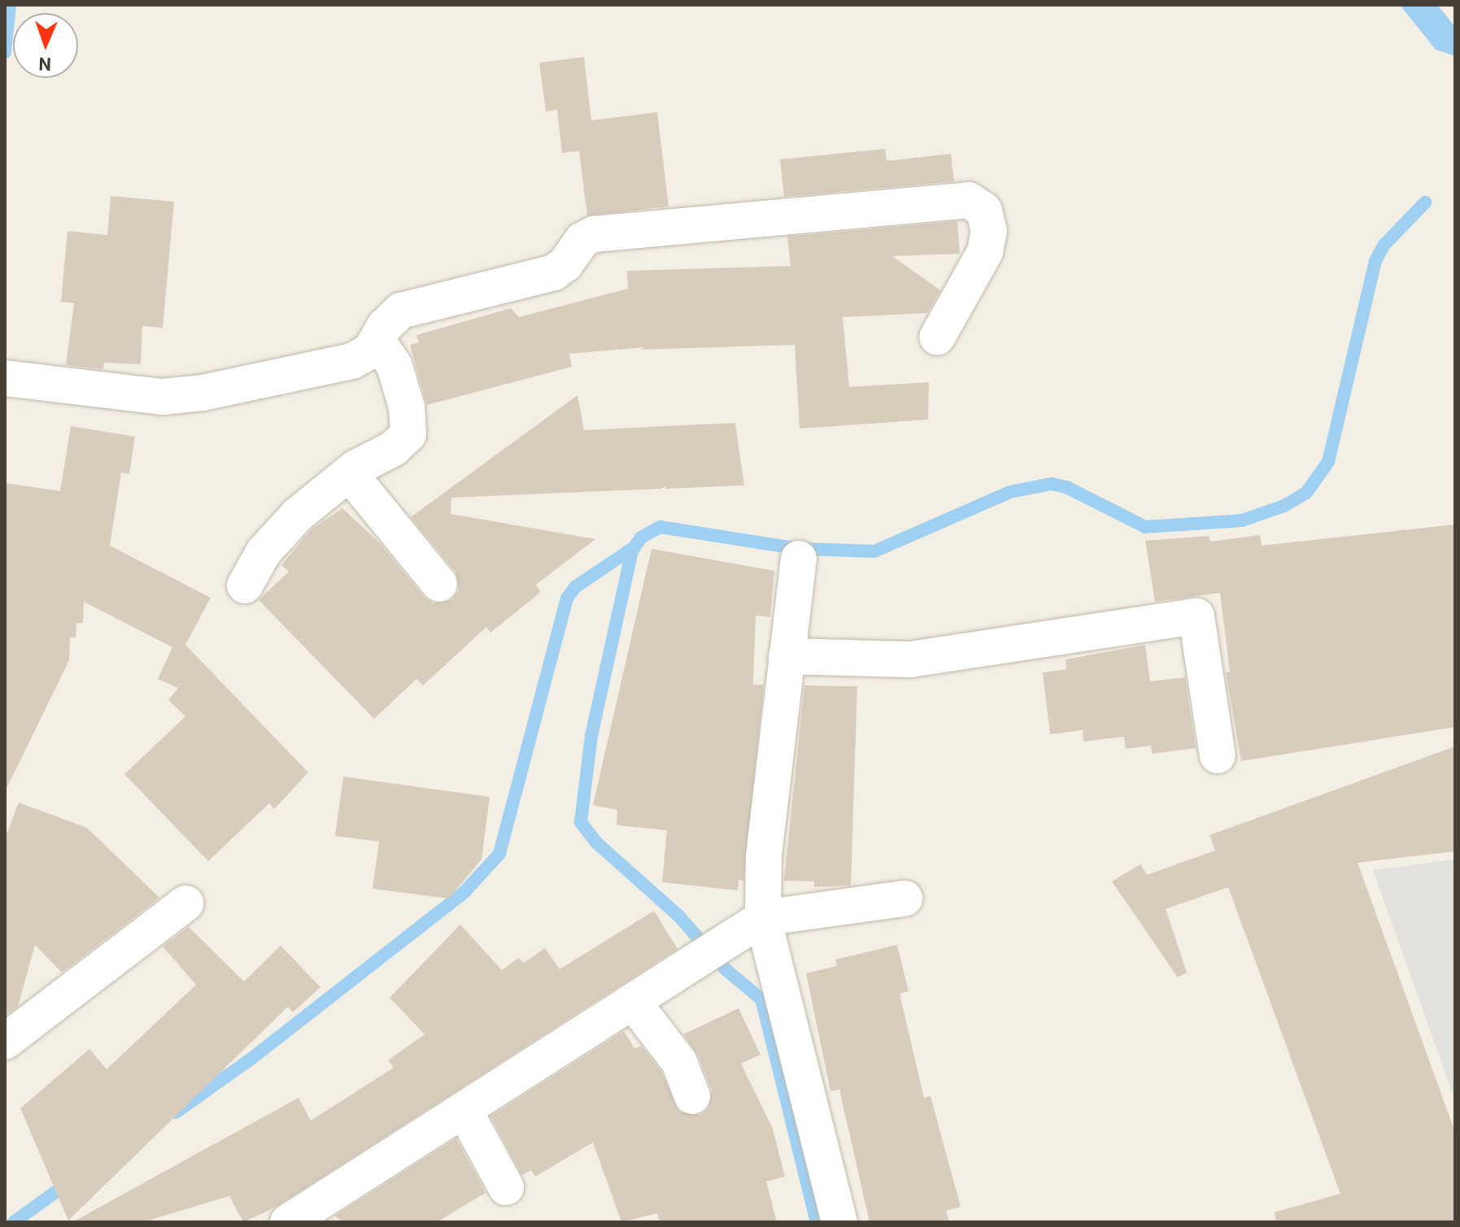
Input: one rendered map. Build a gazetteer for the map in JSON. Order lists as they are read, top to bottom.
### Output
{
  "north": "bottom"
}
